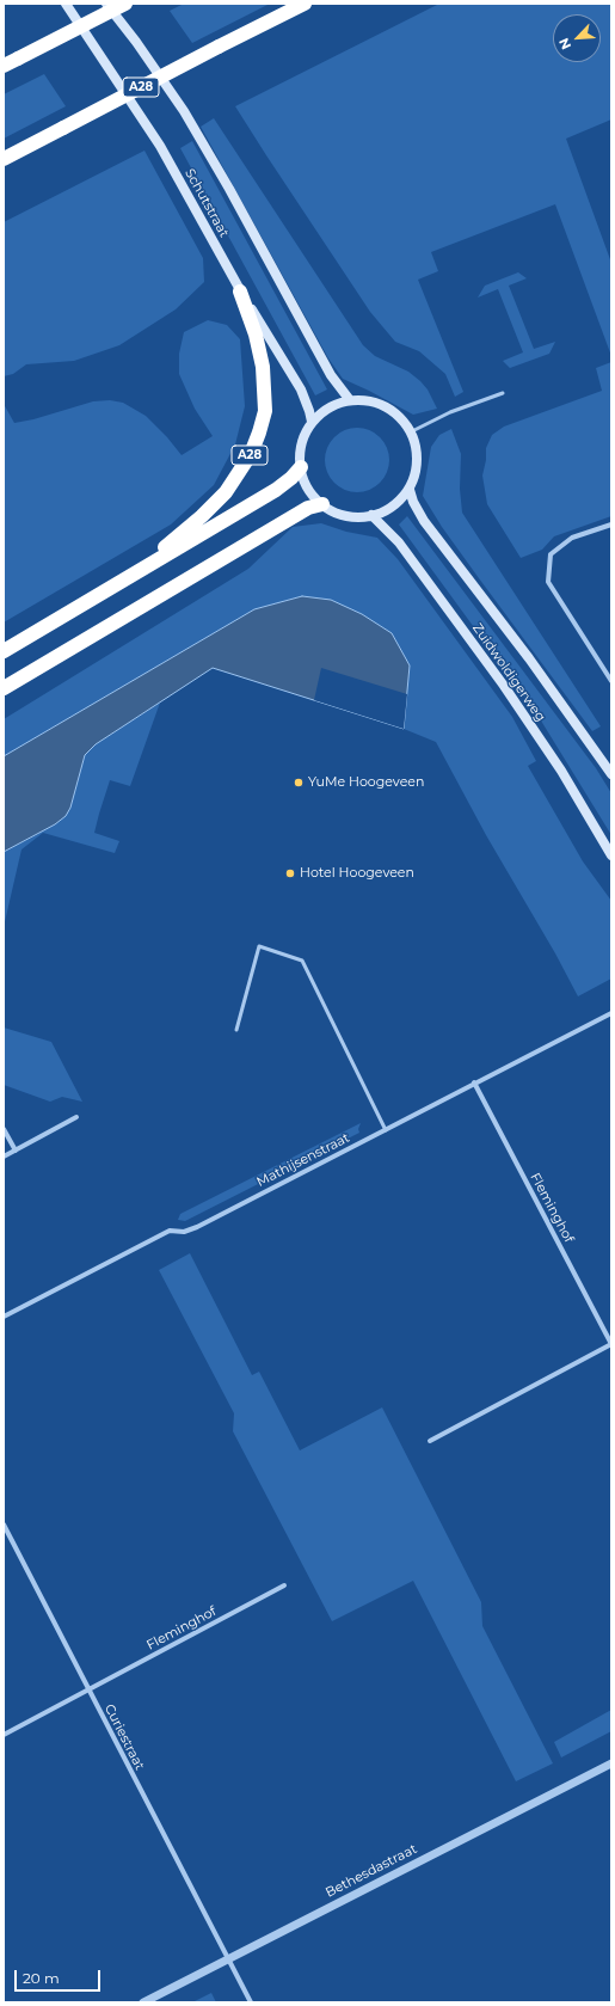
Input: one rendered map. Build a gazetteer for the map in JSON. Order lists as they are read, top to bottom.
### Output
{
  "streets": {
    "highway": ["A28"],
    "main road": ["Schutstraat", "Zuidwoldigerweg"],
    "street": [
      "Mathijsenstraat",
      "Fleminghof",
      "Curiestraat",
      "Bethesdastraat"
    ]
  },
  "crossings": [
    ["A28", "Schutstraat"],
    ["A28", "Zuidwoldigerweg"],
    ["Schutstraat", "Zuidwoldigerweg"],
    ["Mathijsenstraat", "Fleminghof"],
    ["Fleminghof", "Curiestraat"],
    ["Curiestraat", "Bethesdastraat"]
  ],
  "places": ["YuMe Hoogeveen", "Hotel Hoogeveen"],
  "scale_bar": "20 m",
  "north": "bottom left"
}
